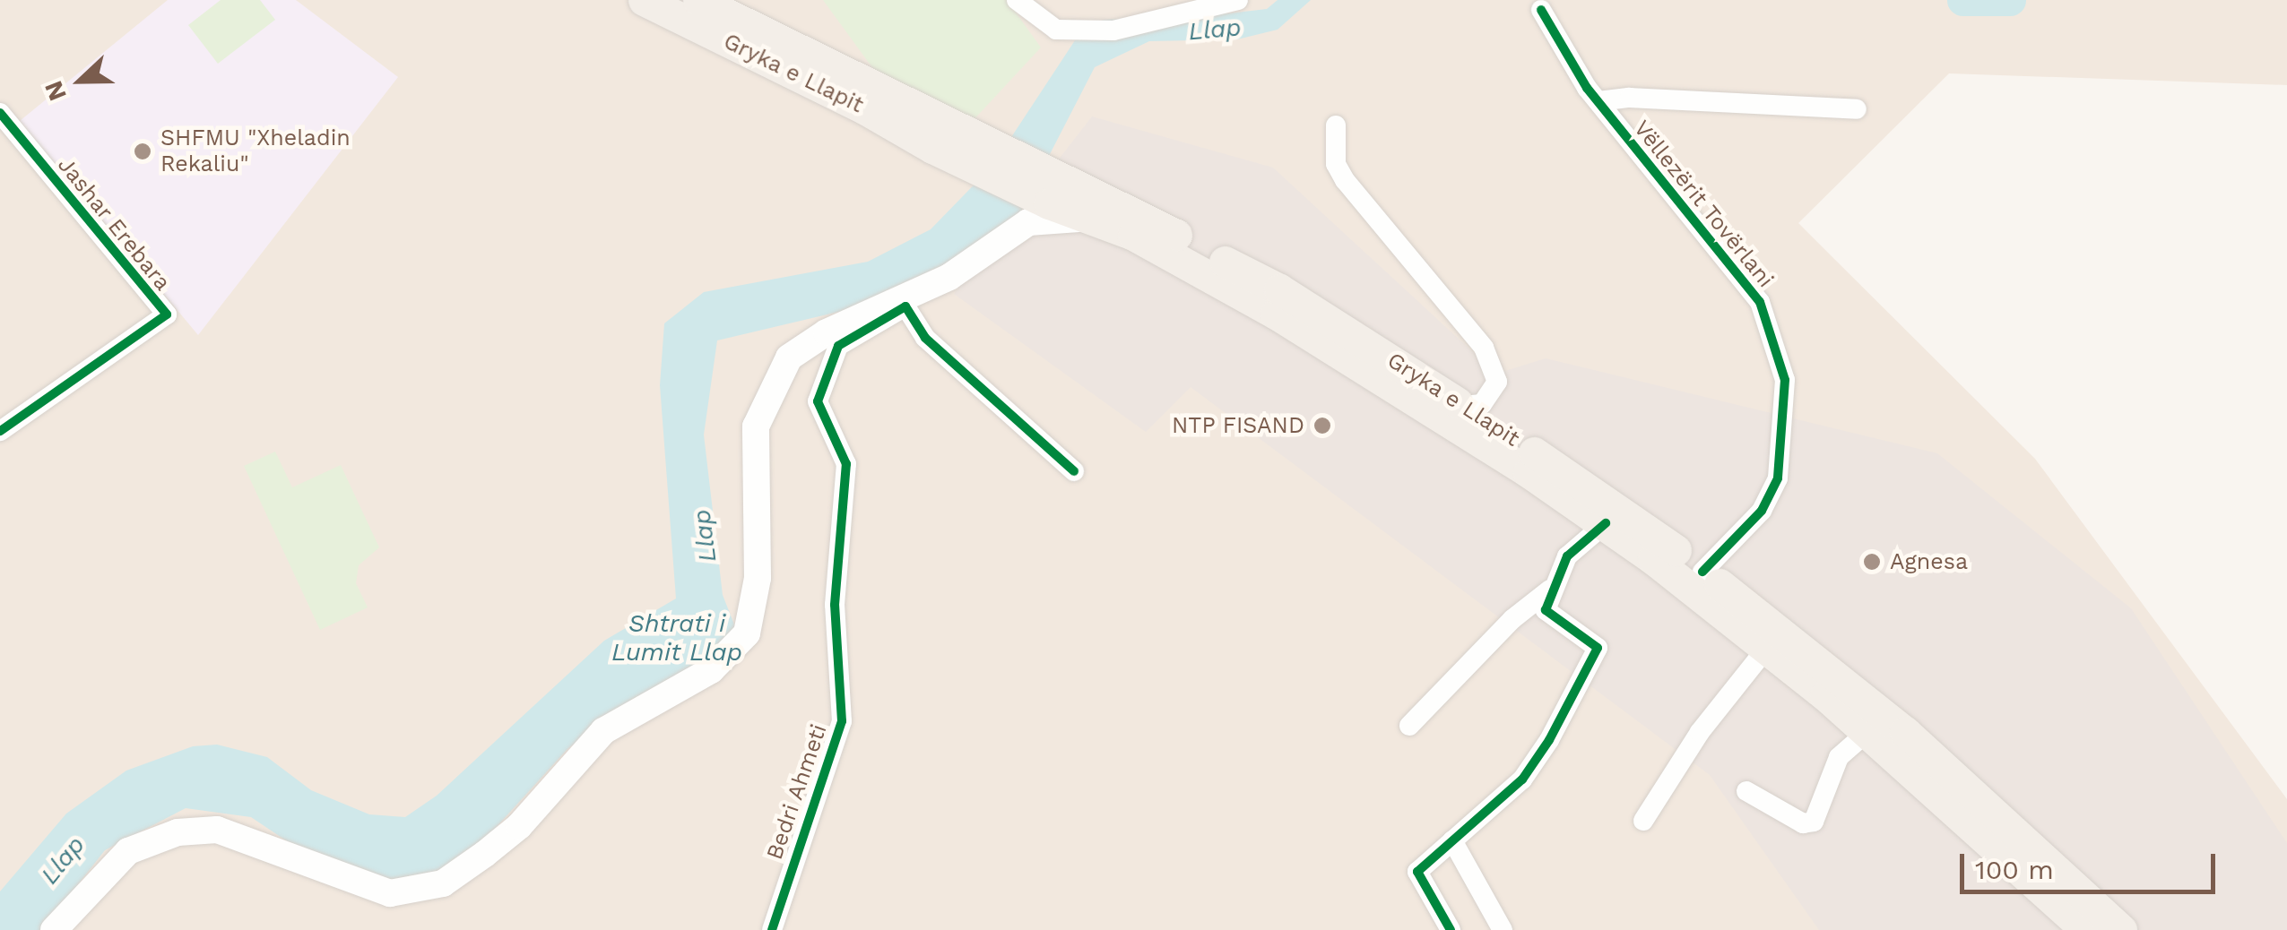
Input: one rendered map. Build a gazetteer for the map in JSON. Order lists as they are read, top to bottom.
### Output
{
  "streets": {
    "main road": ["Gryka e Llapit"],
    "street": ["Vëllezërit Tovërlani", "Jashar Erebara", "Bedri Ahmeti"]
  },
  "crossings": [
    ["Gryka e Llapit", "Vëllezërit Tovërlani"]
  ],
  "water": ["Llap", "Shtrati i Lumit Llap"],
  "places": ["SHFMU \"Xheladin Rekaliu\"", "NTP FISAND", "Agnesa"],
  "scale_bar": "100 m",
  "north": "left"
}
